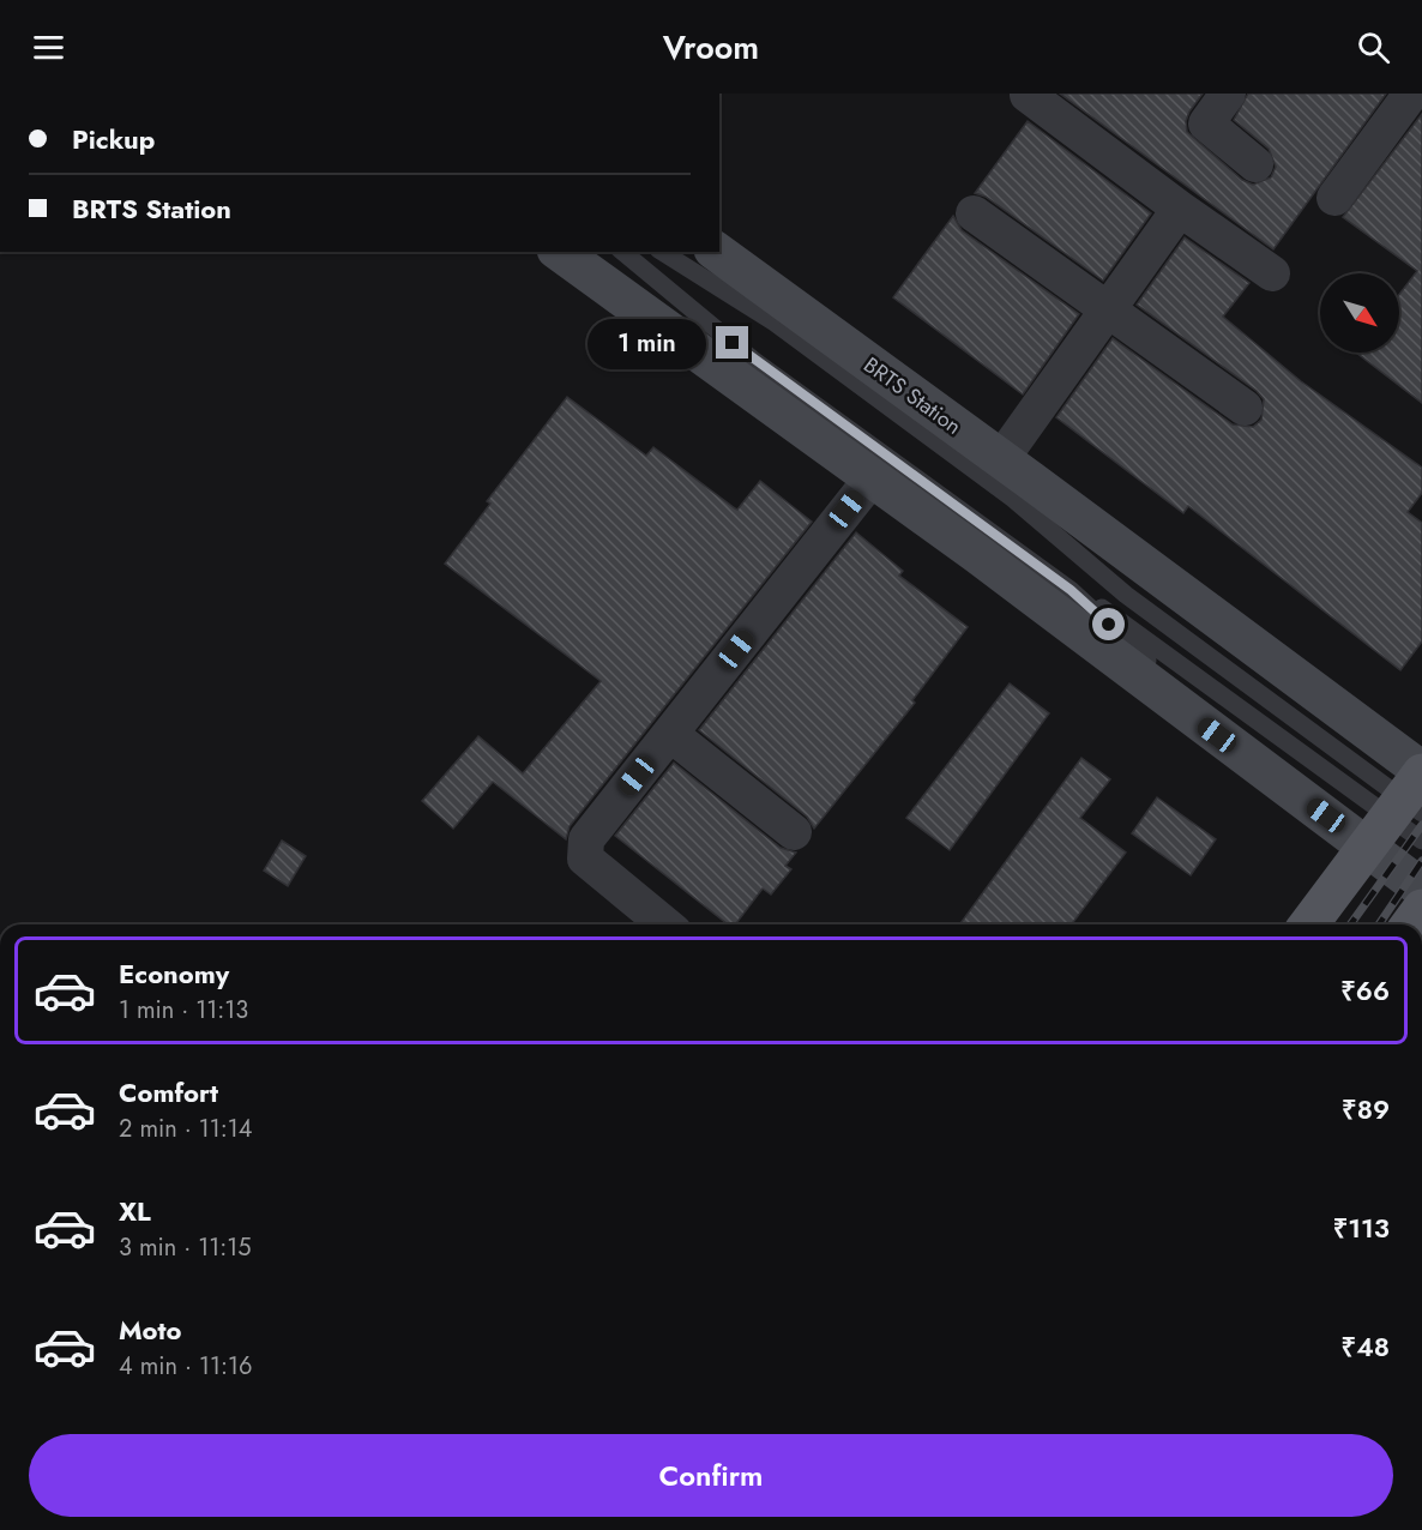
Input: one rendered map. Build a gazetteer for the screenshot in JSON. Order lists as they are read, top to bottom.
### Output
{
  "streets": {
    "lane": ["BRTS Station"]
  },
  "north": "bottom right",
  "page": {
    "header": "Vroom",
    "banner": ["Pickup", "BRTS Station"],
    "bubble": "1 min",
    "list": [
      {
        "name": "Economy",
        "note": "1 min · 11:13",
        "value": "₹66"
      },
      {
        "name": "Comfort",
        "note": "2 min · 11:14",
        "value": "₹89"
      },
      {
        "name": "XL",
        "note": "3 min · 11:15",
        "value": "₹113"
      },
      {
        "name": "Moto",
        "note": "4 min · 11:16",
        "value": "₹48"
      }
    ],
    "buttons": "Confirm"
  }
}
